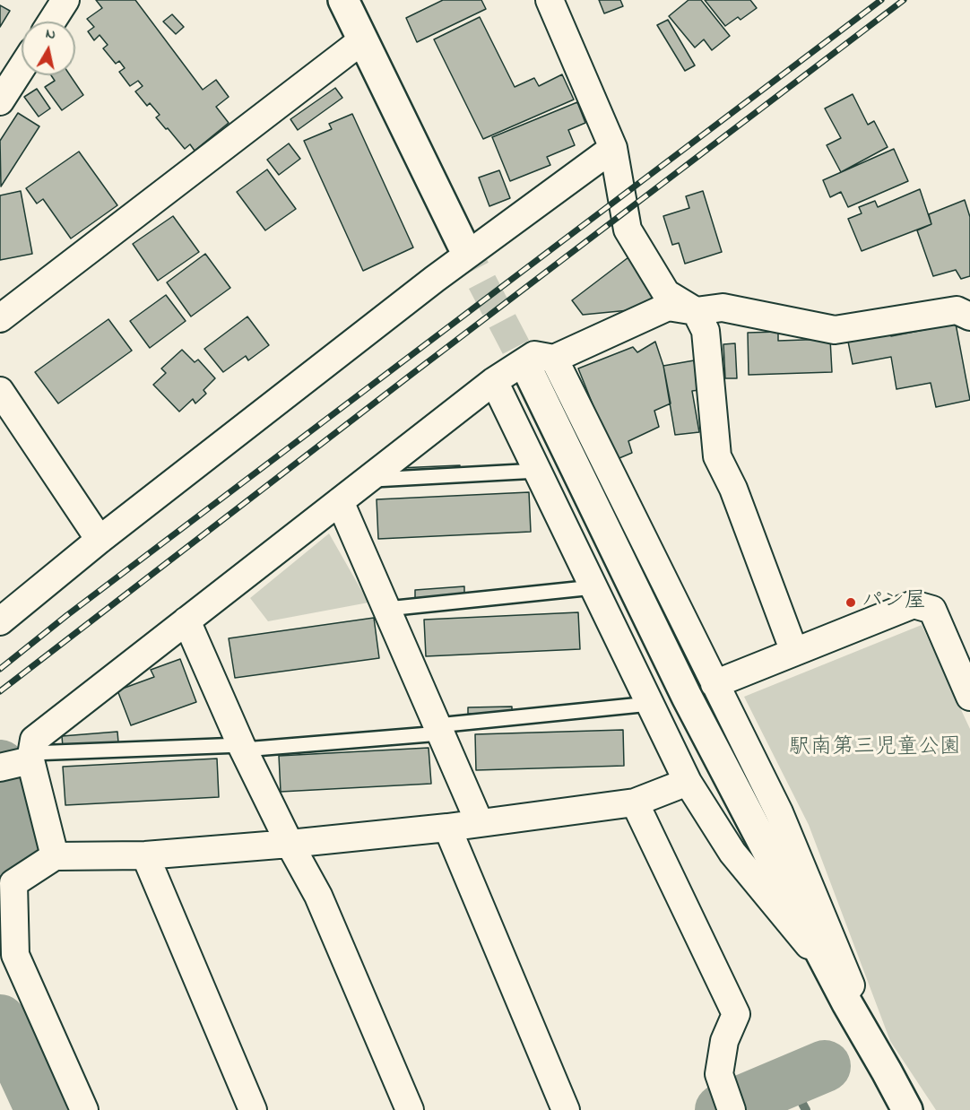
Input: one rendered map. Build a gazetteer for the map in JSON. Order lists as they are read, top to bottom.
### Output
{
  "parks": ["駅南第三児童公園"],
  "places": ["パン屋"],
  "north": "top"
}
